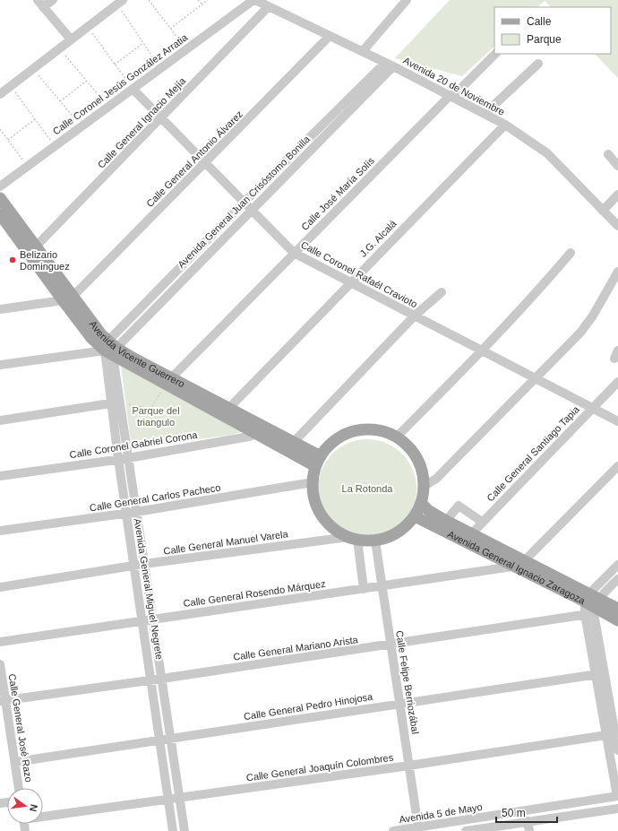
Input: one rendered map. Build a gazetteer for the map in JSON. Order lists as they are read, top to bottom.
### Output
{
  "streets": {
    "main road": ["Avenida Vicente Guerrero", "Avenida General Ignacio Zaragoza"],
    "street": [
      "Calle Coronel Jesús González Arratia",
      "Avenida 20 de Noviembre",
      "Calle General Ignacio Mejía",
      "Calle General Antonio Álvarez",
      "Calle José María Solís",
      "Avenida General Juan Crisóstomo Bonilla",
      "J.G. Alcalá",
      "Calle Coronel Rafaél Cravioto",
      "Calle Coronel Gabriel Corona",
      "Calle General Santiago Tapia",
      "Calle General Carlos Pacheco",
      "Calle General Manuel Varela",
      "Avenida General Miguel Negrete",
      "Calle General Rosendo Márquez",
      "Calle General Mariano Arista",
      "Calle Felipe Berriozábal",
      "Calle General Pedro Hinojosa",
      "Calle General José Razo",
      "Calle General Joaquín Colombres",
      "Avenida 5 de Mayo"
    ]
  },
  "crossings": [
    ["Calle Coronel Jesús González Arratia", "Avenida 20 de Noviembre"],
    ["Calle Coronel Jesús González Arratia", "Calle Coronel Rafaél Cravioto"],
    ["Avenida 20 de Noviembre", "Calle General Ignacio Mejía"],
    ["Avenida 20 de Noviembre", "Calle General Antonio Álvarez"],
    ["Avenida 20 de Noviembre", "Calle José María Solís"],
    ["Avenida 20 de Noviembre", "Avenida General Juan Crisóstomo Bonilla"],
    ["Avenida 20 de Noviembre", "J.G. Alcalá"],
    ["Calle General Ignacio Mejía", "Calle Coronel Rafaél Cravioto"],
    ["Calle General Ignacio Mejía", "Avenida Vicente Guerrero"],
    ["Calle General Antonio Álvarez", "Calle Coronel Rafaél Cravioto"],
    ["Calle General Antonio Álvarez", "Avenida Vicente Guerrero"],
    ["Calle José María Solís", "Calle Coronel Rafaél Cravioto"],
    ["Calle José María Solís", "Avenida Vicente Guerrero"],
    ["Avenida General Juan Crisóstomo Bonilla", "Calle Coronel Rafaél Cravioto"],
    ["Avenida General Juan Crisóstomo Bonilla", "Avenida Vicente Guerrero"],
    ["Avenida General Juan Crisóstomo Bonilla", "Avenida General Miguel Negrete"],
    ["J.G. Alcalá", "Calle Coronel Rafaél Cravioto"],
    ["J.G. Alcalá", "Avenida Vicente Guerrero"],
    ["Calle Coronel Rafaél Cravioto", "Calle General Santiago Tapia"],
    ["Avenida Vicente Guerrero", "Calle Coronel Gabriel Corona"],
    ["Avenida Vicente Guerrero", "Calle General Carlos Pacheco"],
    ["Avenida Vicente Guerrero", "Calle General Manuel Varela"],
    ["Avenida Vicente Guerrero", "Avenida General Ignacio Zaragoza"],
    ["Avenida Vicente Guerrero", "Avenida General Miguel Negrete"],
    ["Avenida Vicente Guerrero", "Calle Felipe Berriozábal"],
    ["Calle Coronel Gabriel Corona", "Avenida General Miguel Negrete"],
    ["Calle General Santiago Tapia", "Avenida General Ignacio Zaragoza"],
    ["Calle General Carlos Pacheco", "Calle General Manuel Varela"],
    ["Calle General Carlos Pacheco", "Avenida General Ignacio Zaragoza"],
    ["Calle General Carlos Pacheco", "Avenida General Miguel Negrete"],
    ["Calle General Carlos Pacheco", "Calle Felipe Berriozábal"],
    ["Calle General Manuel Varela", "Avenida General Ignacio Zaragoza"],
    ["Calle General Manuel Varela", "Avenida General Miguel Negrete"],
    ["Calle General Manuel Varela", "Calle Felipe Berriozábal"],
    ["Avenida General Ignacio Zaragoza", "Calle General Rosendo Márquez"],
    ["Avenida General Ignacio Zaragoza", "Calle General Mariano Arista"],
    ["Avenida General Ignacio Zaragoza", "Calle Felipe Berriozábal"],
    ["Avenida General Miguel Negrete", "Calle General Rosendo Márquez"],
    ["Avenida General Miguel Negrete", "Calle General Mariano Arista"],
    ["Avenida General Miguel Negrete", "Calle General Pedro Hinojosa"],
    ["Avenida General Miguel Negrete", "Calle General Joaquín Colombres"],
    ["Calle General Rosendo Márquez", "Calle Felipe Berriozábal"],
    ["Calle General Mariano Arista", "Calle Felipe Berriozábal"],
    ["Calle General Mariano Arista", "Calle General José Razo"],
    ["Calle Felipe Berriozábal", "Calle General Pedro Hinojosa"],
    ["Calle Felipe Berriozábal", "Calle General Joaquín Colombres"],
    ["Calle Felipe Berriozábal", "Avenida 5 de Mayo"],
    ["Calle General Pedro Hinojosa", "Calle General José Razo"]
  ],
  "parks": ["Parque del triangulo", "La Rotonda"],
  "places": ["Belizario Dominguez"],
  "legend": ["Calle", "Parque"],
  "scale_bar": "50 m",
  "north": "right"
}
